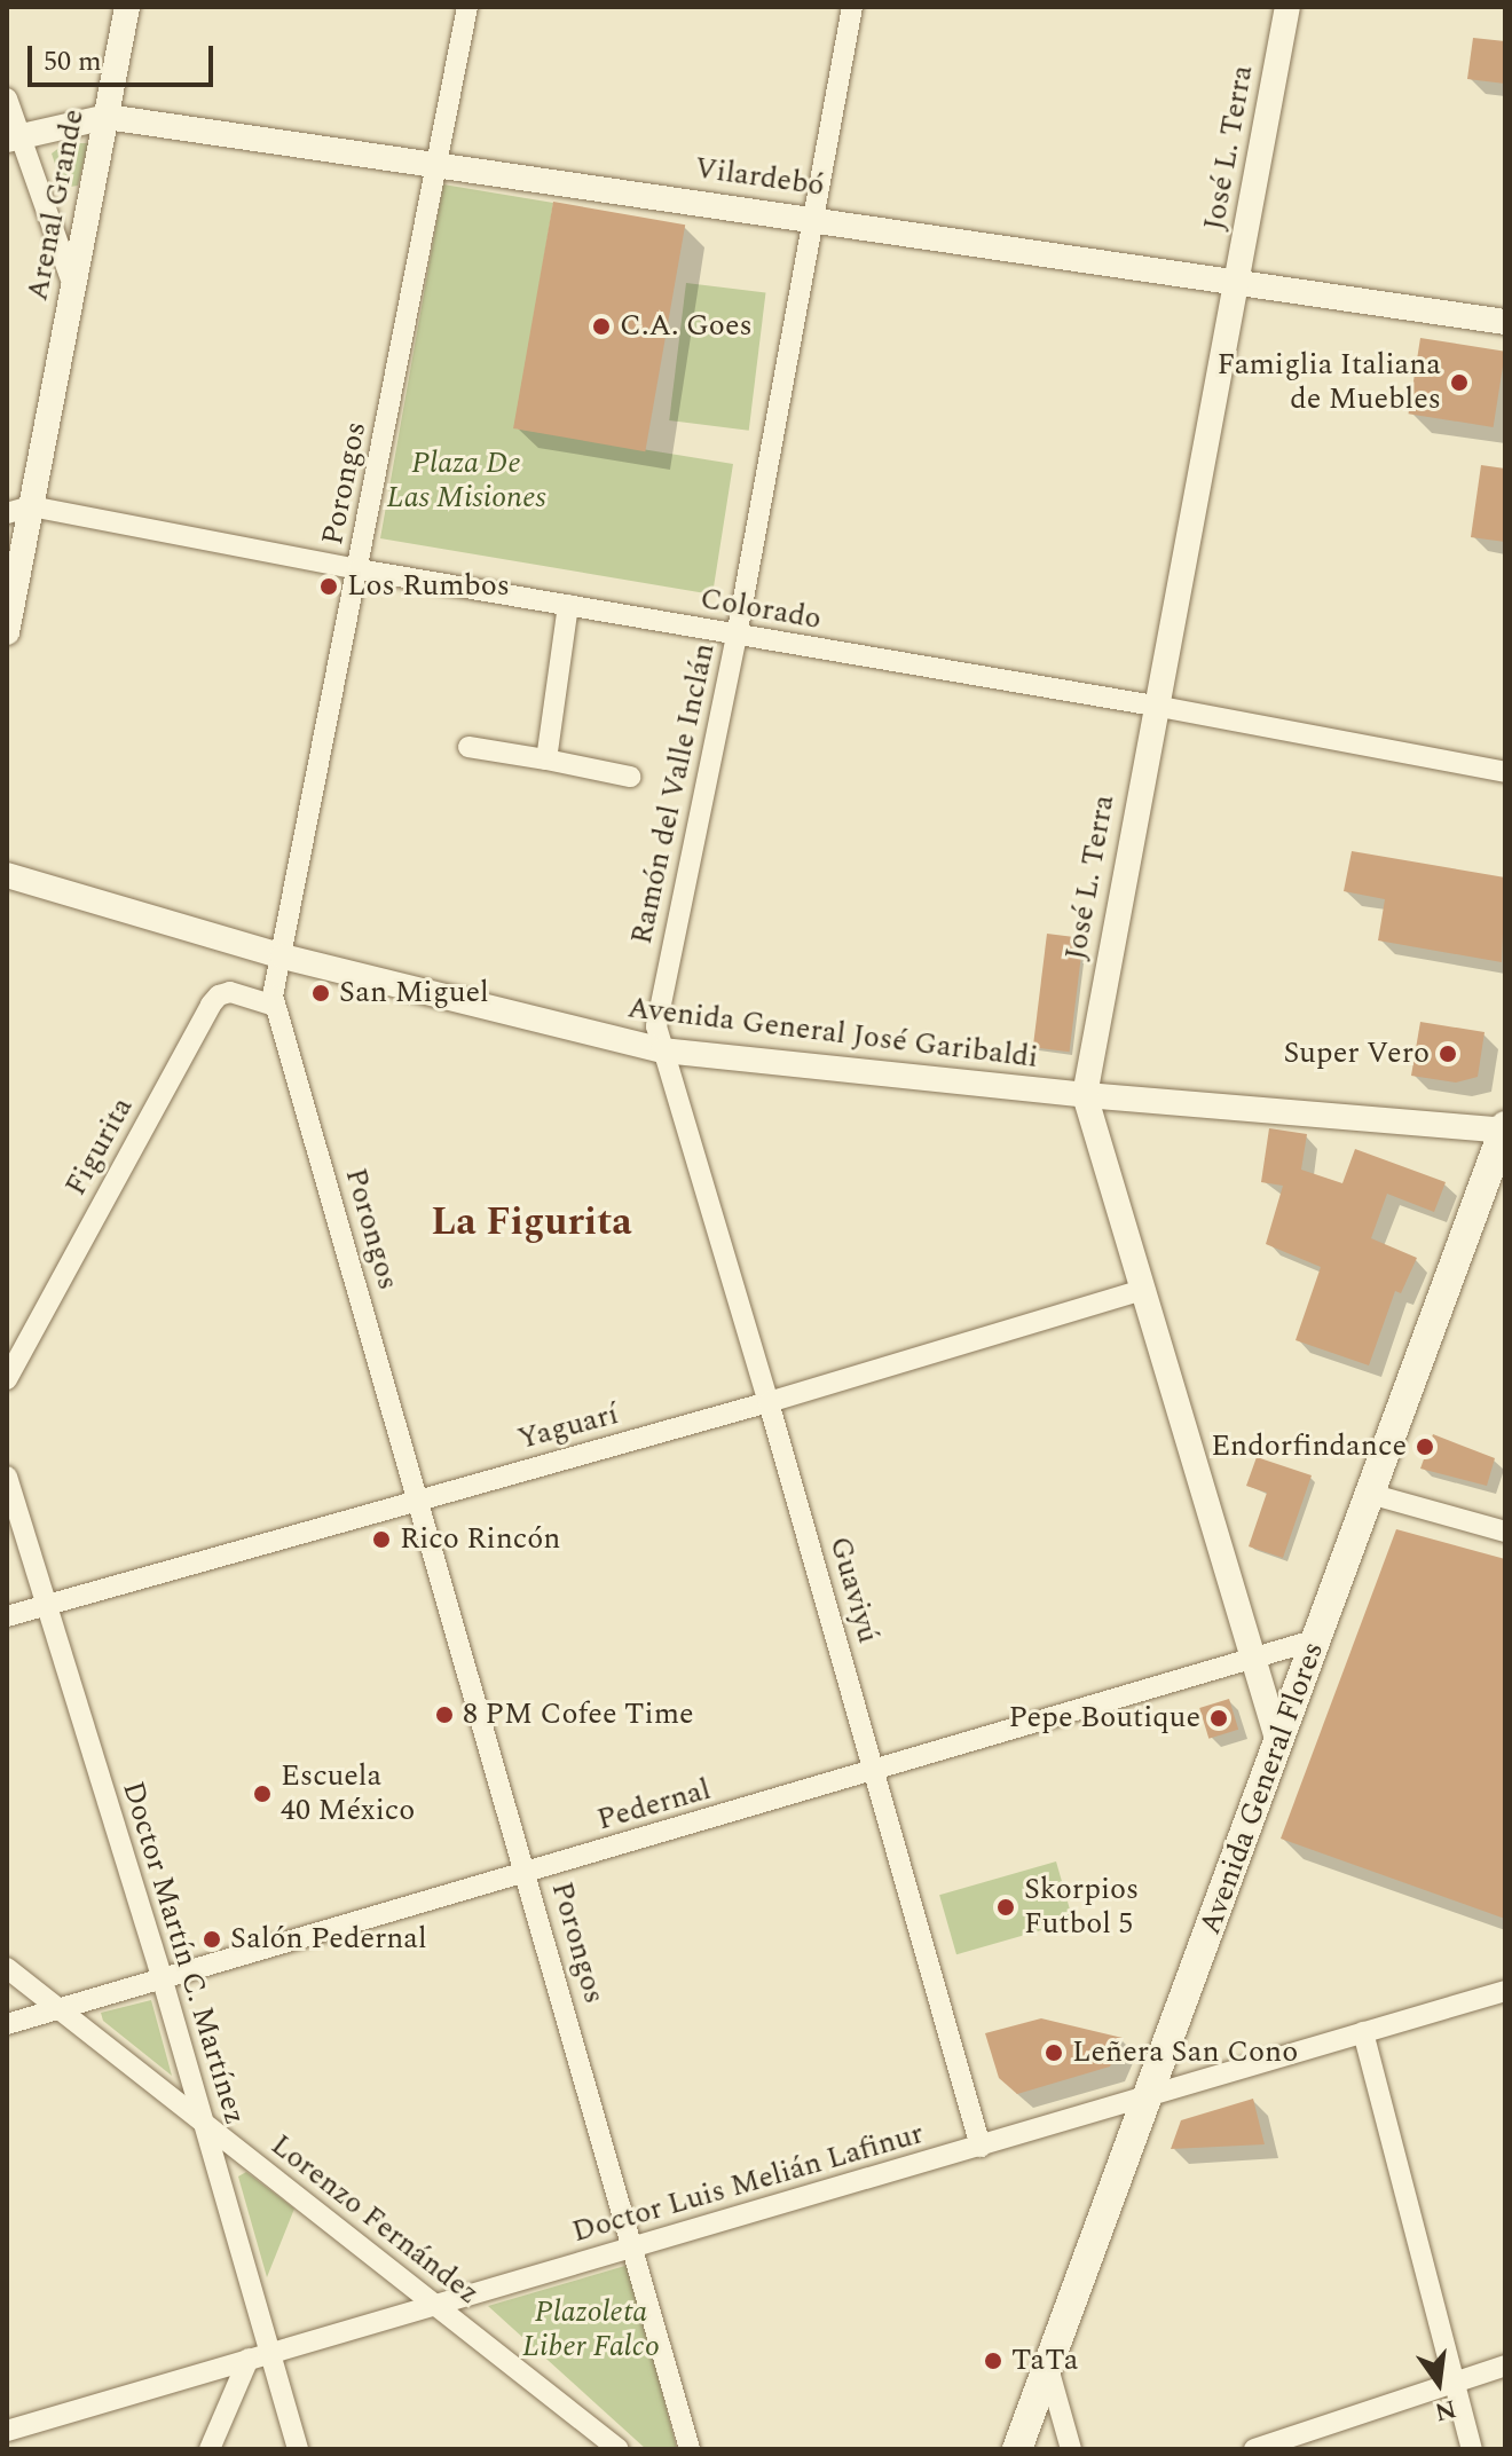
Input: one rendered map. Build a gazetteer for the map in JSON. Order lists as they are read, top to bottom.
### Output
{
  "streets": {
    "main road": ["Avenida General Flores"],
    "street": [
      "José L. Terra",
      "Vilardebó",
      "Arenal Grande",
      "Porongos",
      "Colorado",
      "Ramón del Valle Inclán",
      "Avenida General José Garibaldi",
      "Figurita",
      "Yaguarí",
      "Guaviyú",
      "Pedernal",
      "Doctor Martín C. Martínez",
      "Doctor Luis Melián Lafinur",
      "Lorenzo Fernández"
    ]
  },
  "crossings": [
    ["José L. Terra", "Vilardebó"],
    ["José L. Terra", "Colorado"],
    ["José L. Terra", "Avenida General José Garibaldi"],
    ["José L. Terra", "Yaguarí"],
    ["José L. Terra", "Avenida General Flores"],
    ["José L. Terra", "Pedernal"],
    ["Vilardebó", "Arenal Grande"],
    ["Vilardebó", "Porongos"],
    ["Vilardebó", "Ramón del Valle Inclán"],
    ["Arenal Grande", "Colorado"],
    ["Porongos", "Colorado"],
    ["Porongos", "Avenida General José Garibaldi"],
    ["Porongos", "Figurita"],
    ["Porongos", "Yaguarí"],
    ["Porongos", "Pedernal"],
    ["Porongos", "Doctor Luis Melián Lafinur"],
    ["Colorado", "Ramón del Valle Inclán"],
    ["Ramón del Valle Inclán", "Avenida General José Garibaldi"],
    ["Ramón del Valle Inclán", "Guaviyú"],
    ["Avenida General José Garibaldi", "Guaviyú"],
    ["Avenida General José Garibaldi", "Avenida General Flores"],
    ["Yaguarí", "Guaviyú"],
    ["Yaguarí", "Doctor Martín C. Martínez"],
    ["Guaviyú", "Pedernal"],
    ["Guaviyú", "Doctor Luis Melián Lafinur"],
    ["Avenida General Flores", "Pedernal"],
    ["Avenida General Flores", "Doctor Luis Melián Lafinur"],
    ["Pedernal", "Doctor Martín C. Martínez"],
    ["Pedernal", "Lorenzo Fernández"],
    ["Doctor Martín C. Martínez", "Doctor Luis Melián Lafinur"],
    ["Doctor Martín C. Martínez", "Lorenzo Fernández"],
    ["Doctor Luis Melián Lafinur", "Lorenzo Fernández"]
  ],
  "districts": ["La Figurita"],
  "parks": ["Plaza De Las Misiones", "Plazoleta Liber Falco"],
  "places": [
    "C.A. Goes",
    "Famiglia Italiana de Muebles",
    "Los Rumbos",
    "San Miguel",
    "Super Vero",
    "Endorfindance",
    "Rico Rincón",
    "8 PM Cofee Time",
    "Pepe Boutique",
    "Escuela 40 México",
    "Skorpios Futbol 5",
    "Salón Pedernal",
    "Leñera San Cono",
    "TaTa"
  ],
  "scale_bar": "50 m",
  "north": "bottom"
}
